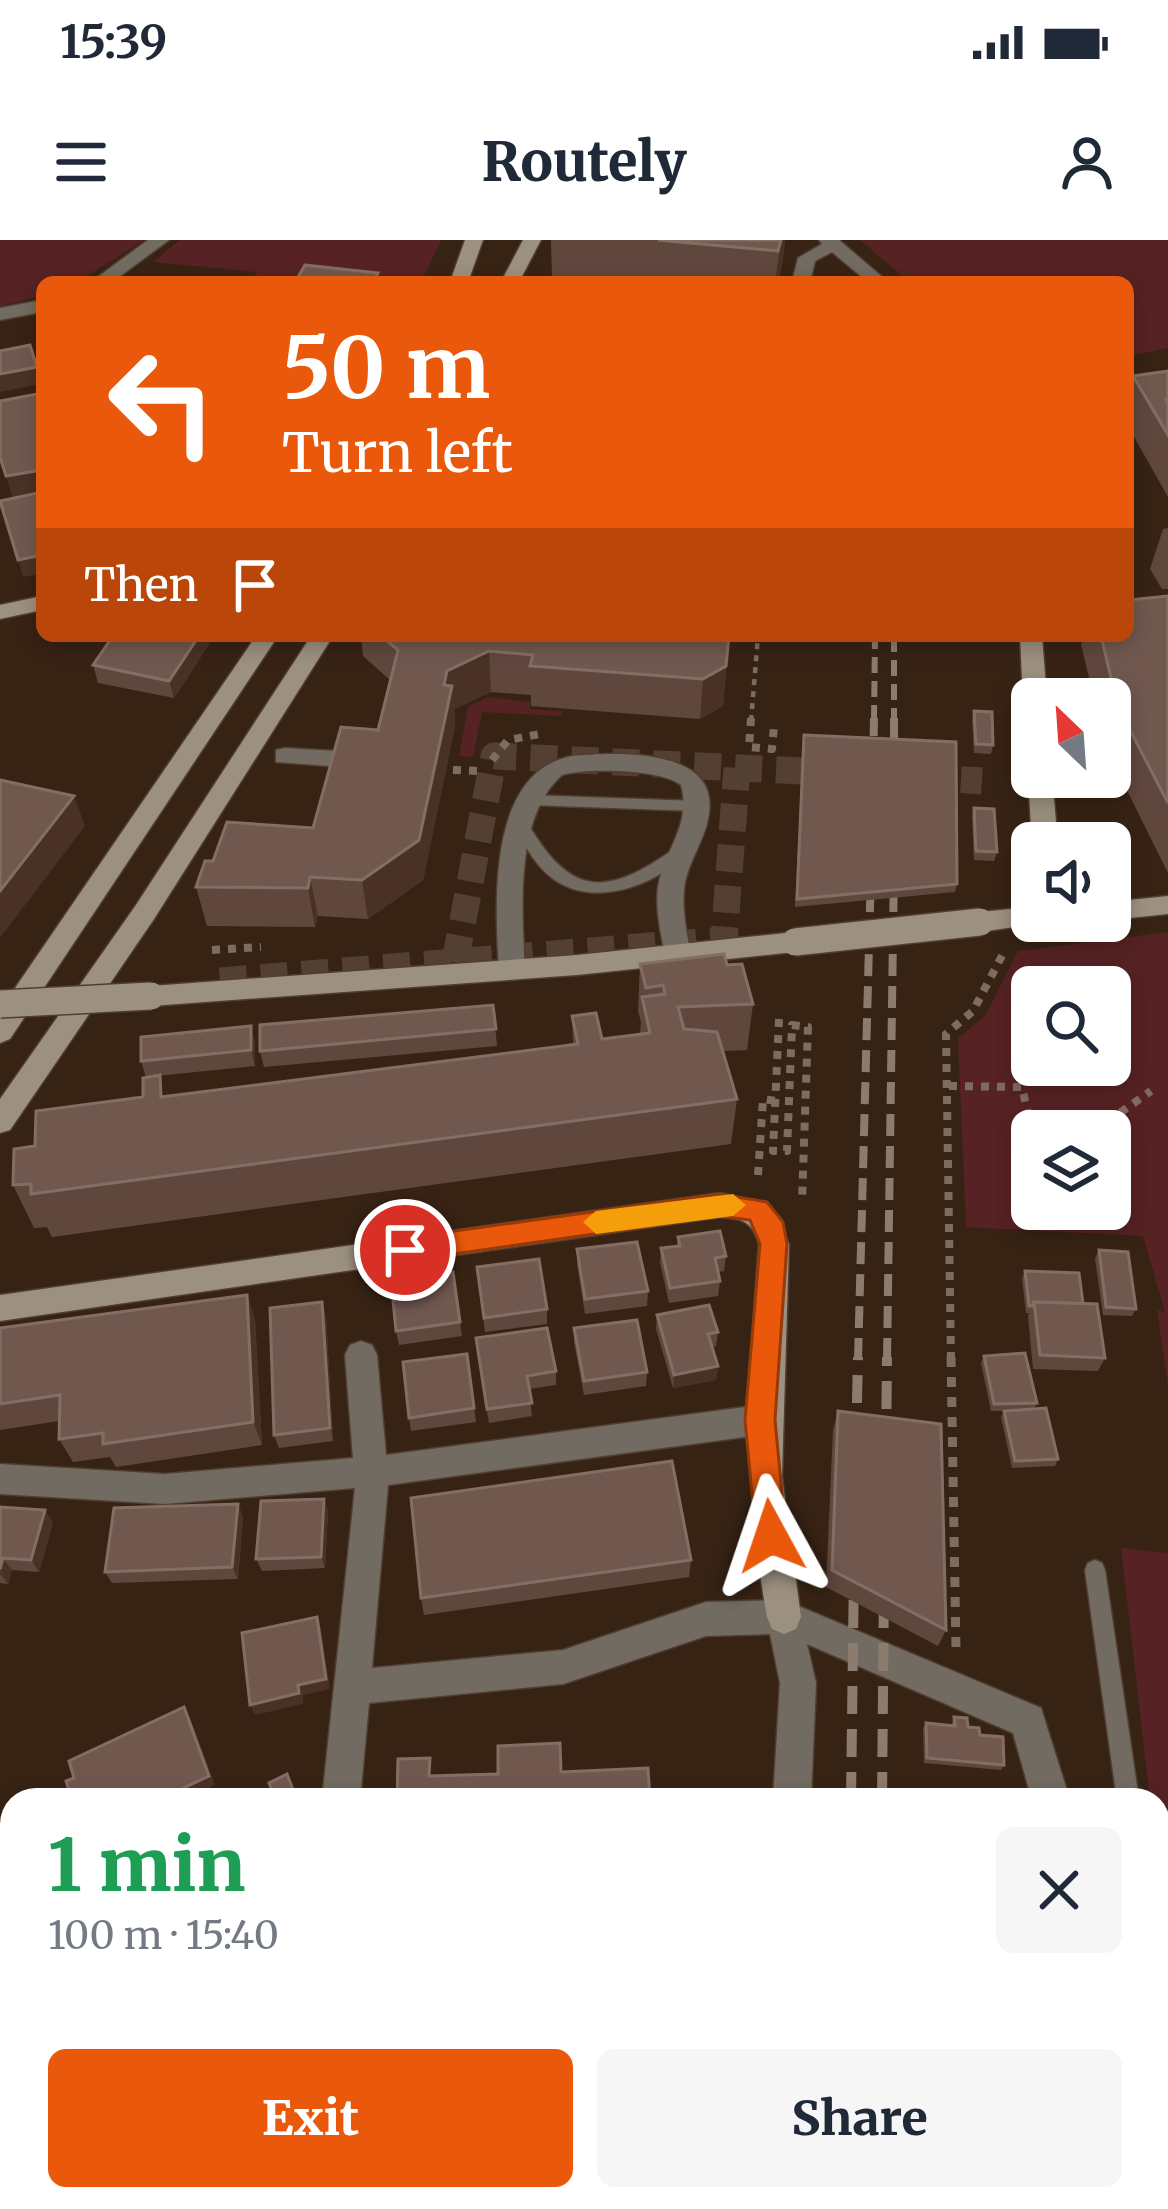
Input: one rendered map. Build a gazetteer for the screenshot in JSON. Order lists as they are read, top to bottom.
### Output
{
  "north": "top left",
  "page": {
    "status": "15:39",
    "header": "Routely",
    "turn": ["50 m", "Turn left"],
    "then": "Then",
    "heading": ["1 min", "100 m · 15:40"],
    "buttons": ["Exit", "Share"]
  }
}
